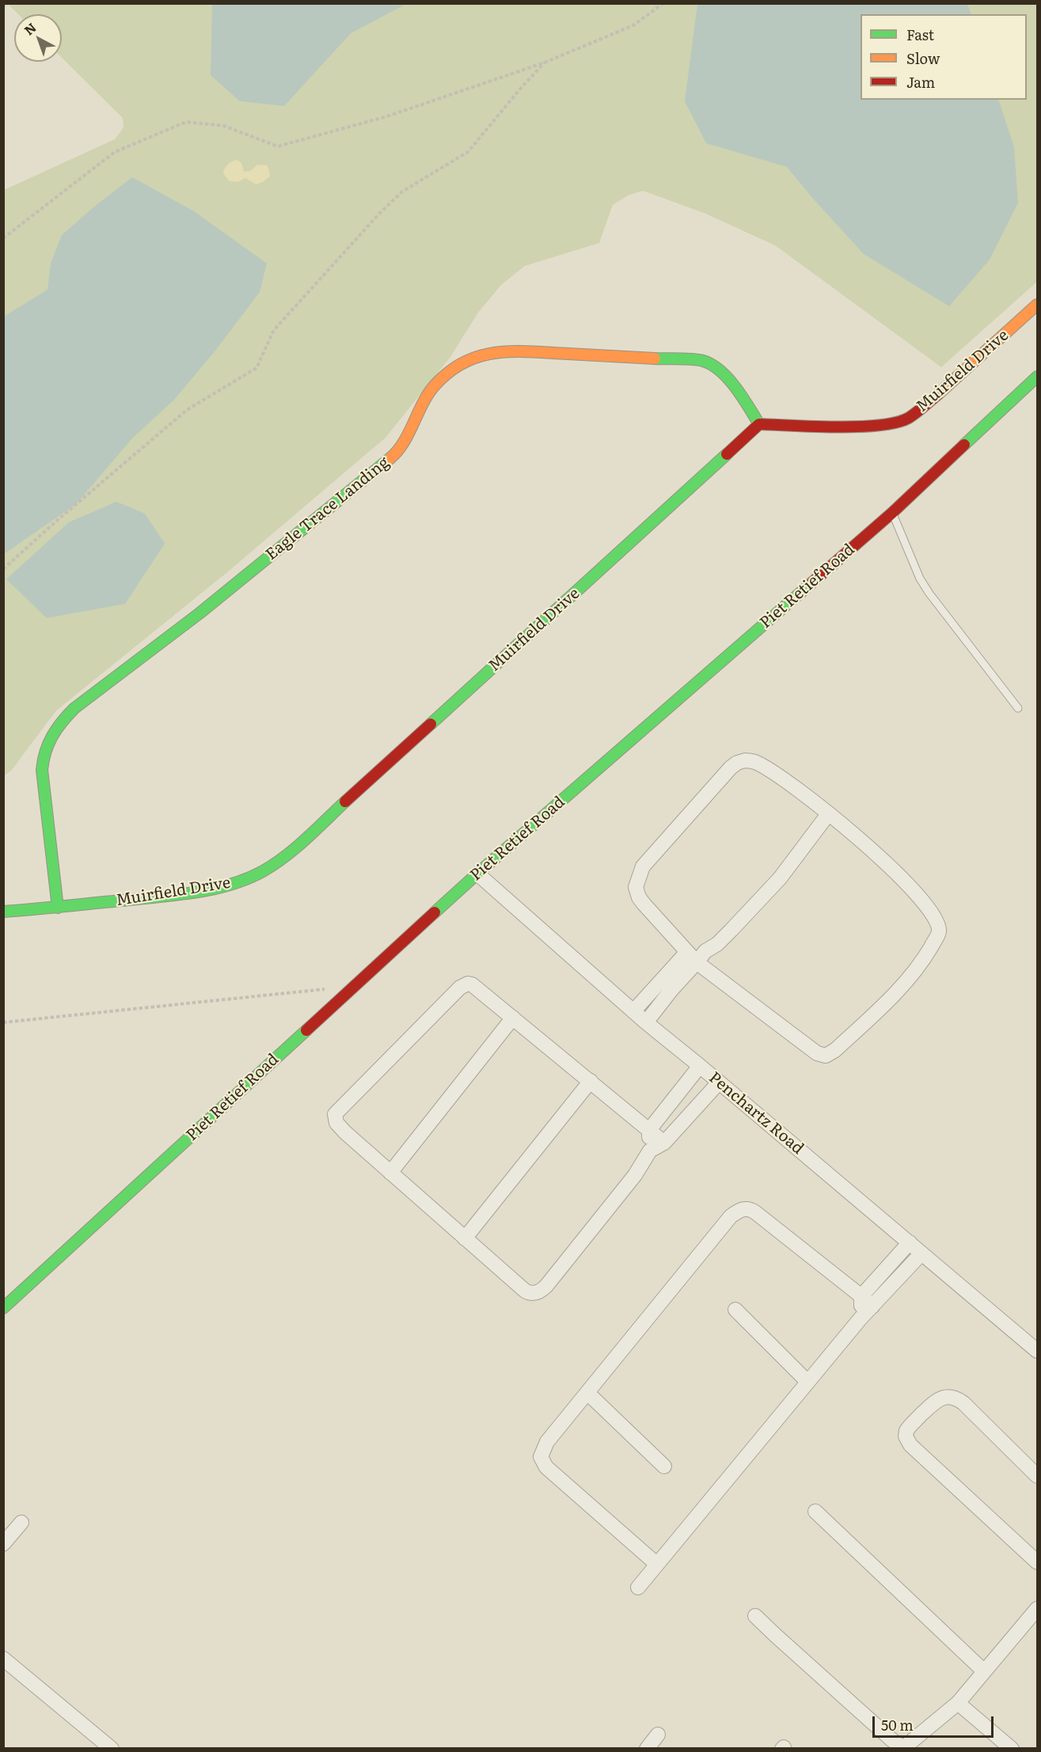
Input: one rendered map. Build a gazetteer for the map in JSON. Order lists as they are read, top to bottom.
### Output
{
  "streets": {
    "street": [
      "Muirfield Drive",
      "Eagle Trace Landing",
      "Piet Retief Road",
      "Penchartz Road"
    ]
  },
  "crossings": [
    ["Muirfield Drive", "Eagle Trace Landing"],
    ["Piet Retief Road", "Penchartz Road"]
  ],
  "legend": ["Fast", "Slow", "Jam"],
  "scale_bar": "50 m",
  "north": "top left"
}
